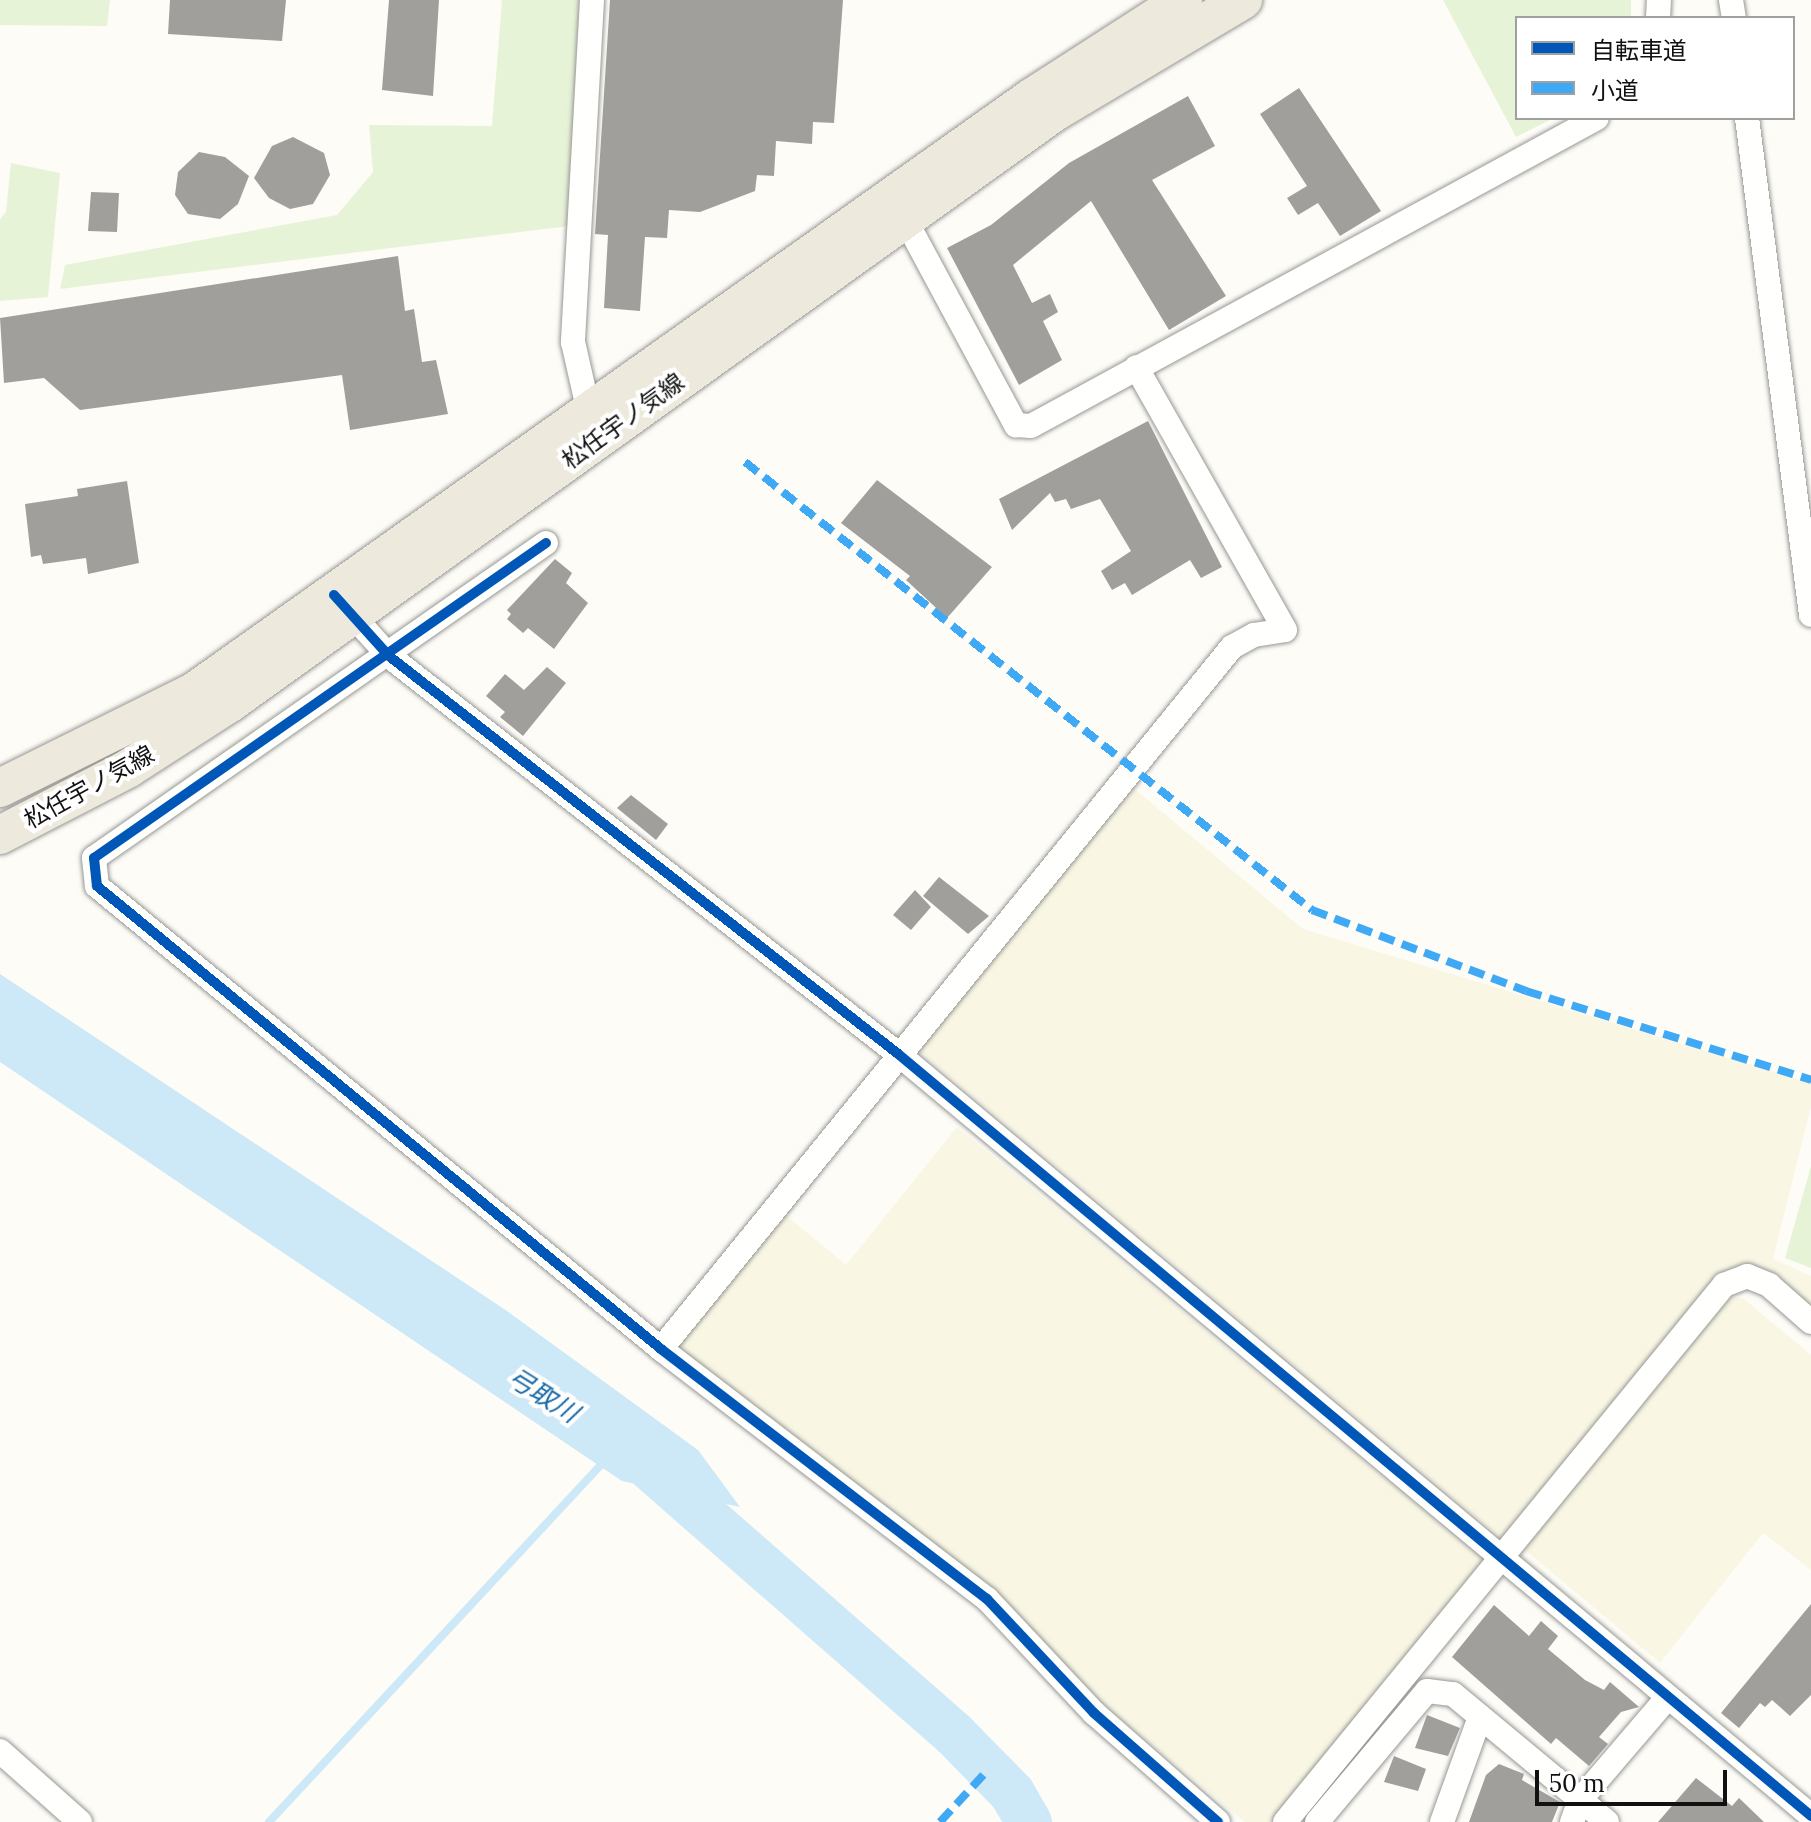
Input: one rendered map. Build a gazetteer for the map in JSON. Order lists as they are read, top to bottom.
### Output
{
  "streets": {
    "main road": ["松任宇ノ気線"]
  },
  "water": ["弓取川"],
  "legend": ["自転車道", "小道"],
  "scale_bar": "50 m"
}
